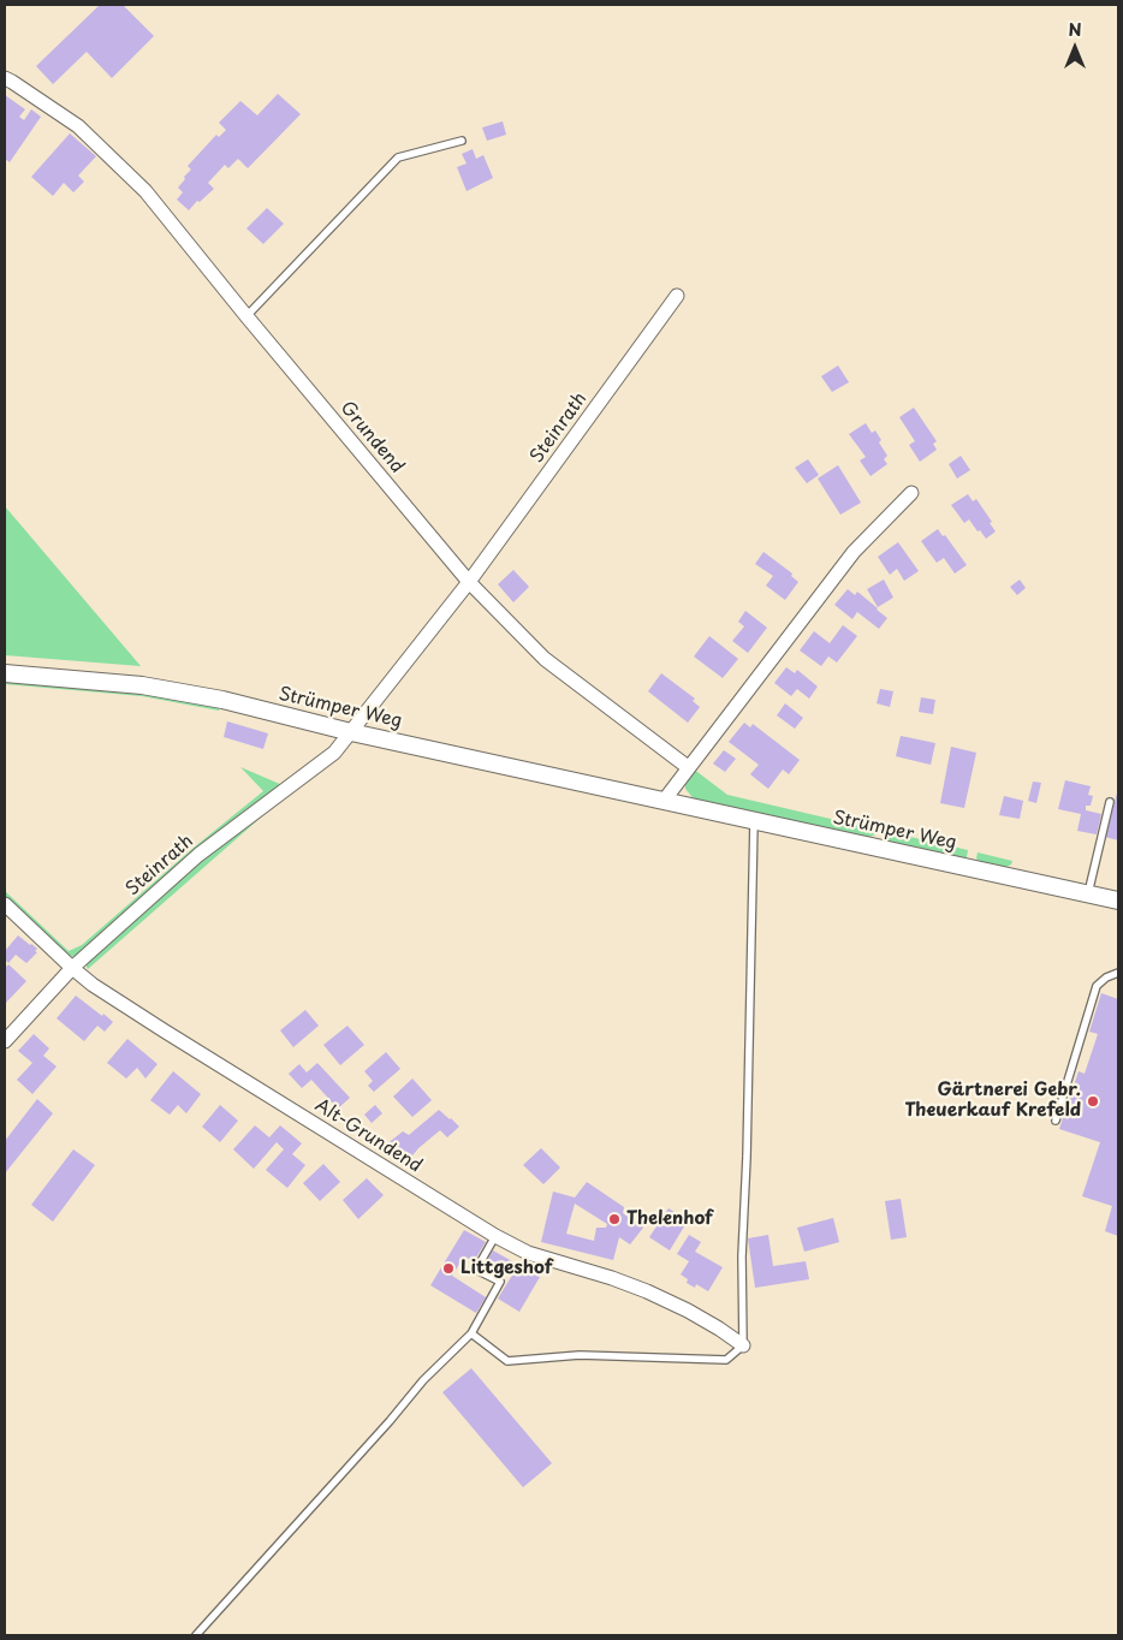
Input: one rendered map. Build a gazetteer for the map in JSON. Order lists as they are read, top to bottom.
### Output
{
  "streets": {
    "street": [
      "Steinrath",
      "Grundend",
      "Strümper Weg",
      "Alt-Grundend"
    ]
  },
  "crossings": [
    ["Steinrath", "Grundend"],
    ["Steinrath", "Strümper Weg"],
    ["Steinrath", "Alt-Grundend"]
  ],
  "places": ["Gärtnerei Gebr. Theuerkauf Krefeld", "Thelenhof", "Littgeshof"],
  "north": "top"
}
